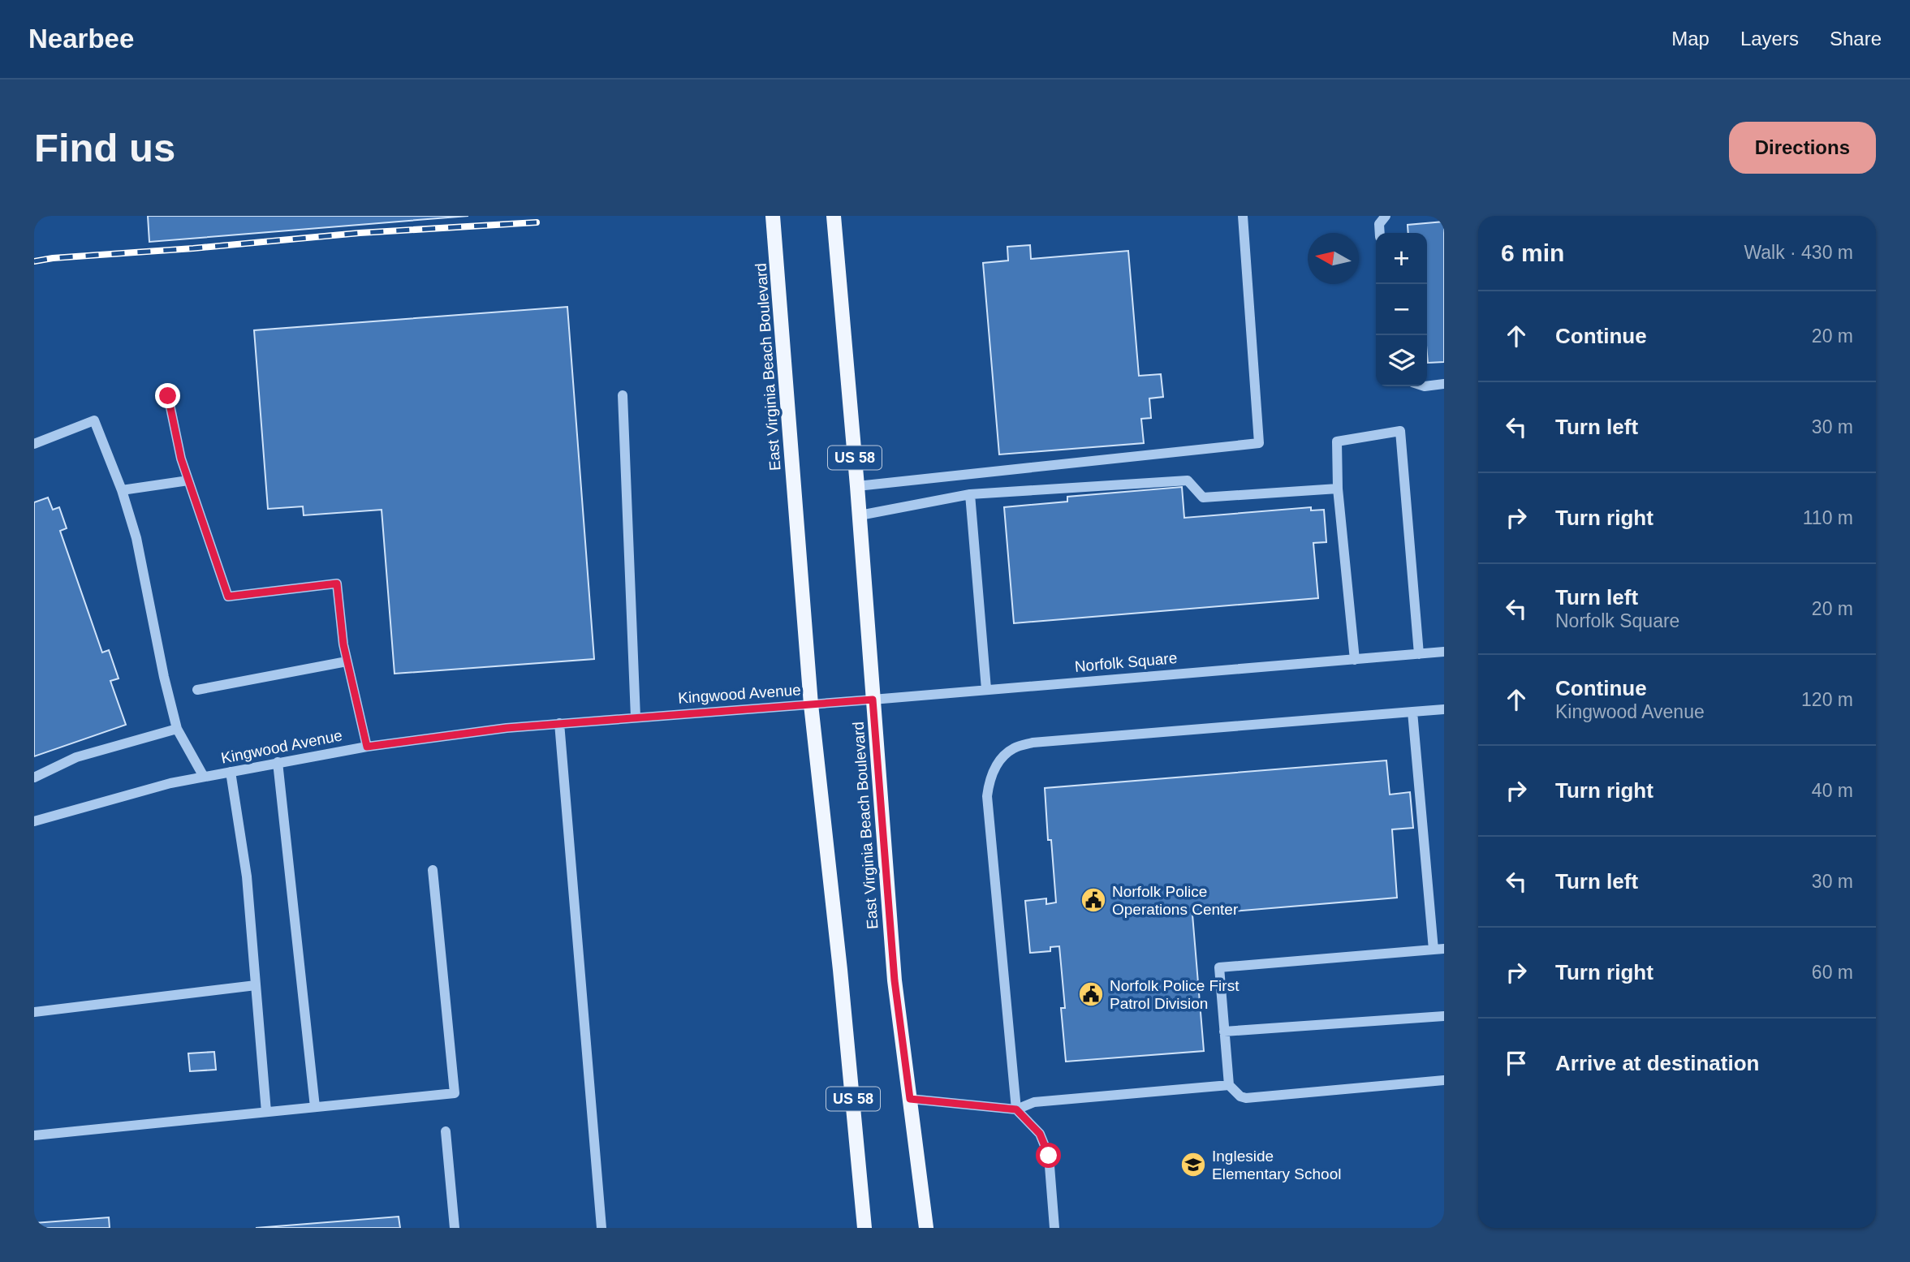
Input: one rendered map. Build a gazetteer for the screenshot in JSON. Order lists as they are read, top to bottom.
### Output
{
  "streets": {
    "main road": ["East Virginia Beach Boulevard", "US 58"],
    "street": ["Norfolk Square", "Kingwood Avenue"]
  },
  "crossings": [
    ["East Virginia Beach Boulevard", "Norfolk Square"],
    ["East Virginia Beach Boulevard", "Kingwood Avenue"],
    ["Norfolk Square", "Kingwood Avenue"]
  ],
  "places": {
    "public building": ["Norfolk Police Operations Center", "Norfolk Police First Patrol Division"],
    "school or university": ["Ingleside Elementary School"]
  },
  "north": "left",
  "page": {
    "header": "Nearbee",
    "nav": ["Map", "Layers", "Share"],
    "buttons": "Directions",
    "title": "Find us",
    "heading": ["6 min", "Walk · 430 m"],
    "map_buttons": ["+", "−"],
    "list": [
      ["Continue", "20 m"],
      ["Turn left", "30 m"],
      ["Turn right", "110 m"],
      ["Turn left", "Norfolk Square", "20 m"],
      ["Continue", "Kingwood Avenue", "120 m"],
      ["Turn right", "40 m"],
      ["Turn left", "30 m"],
      ["Turn right", "60 m"],
      "Arrive at destination"
    ]
  }
}
